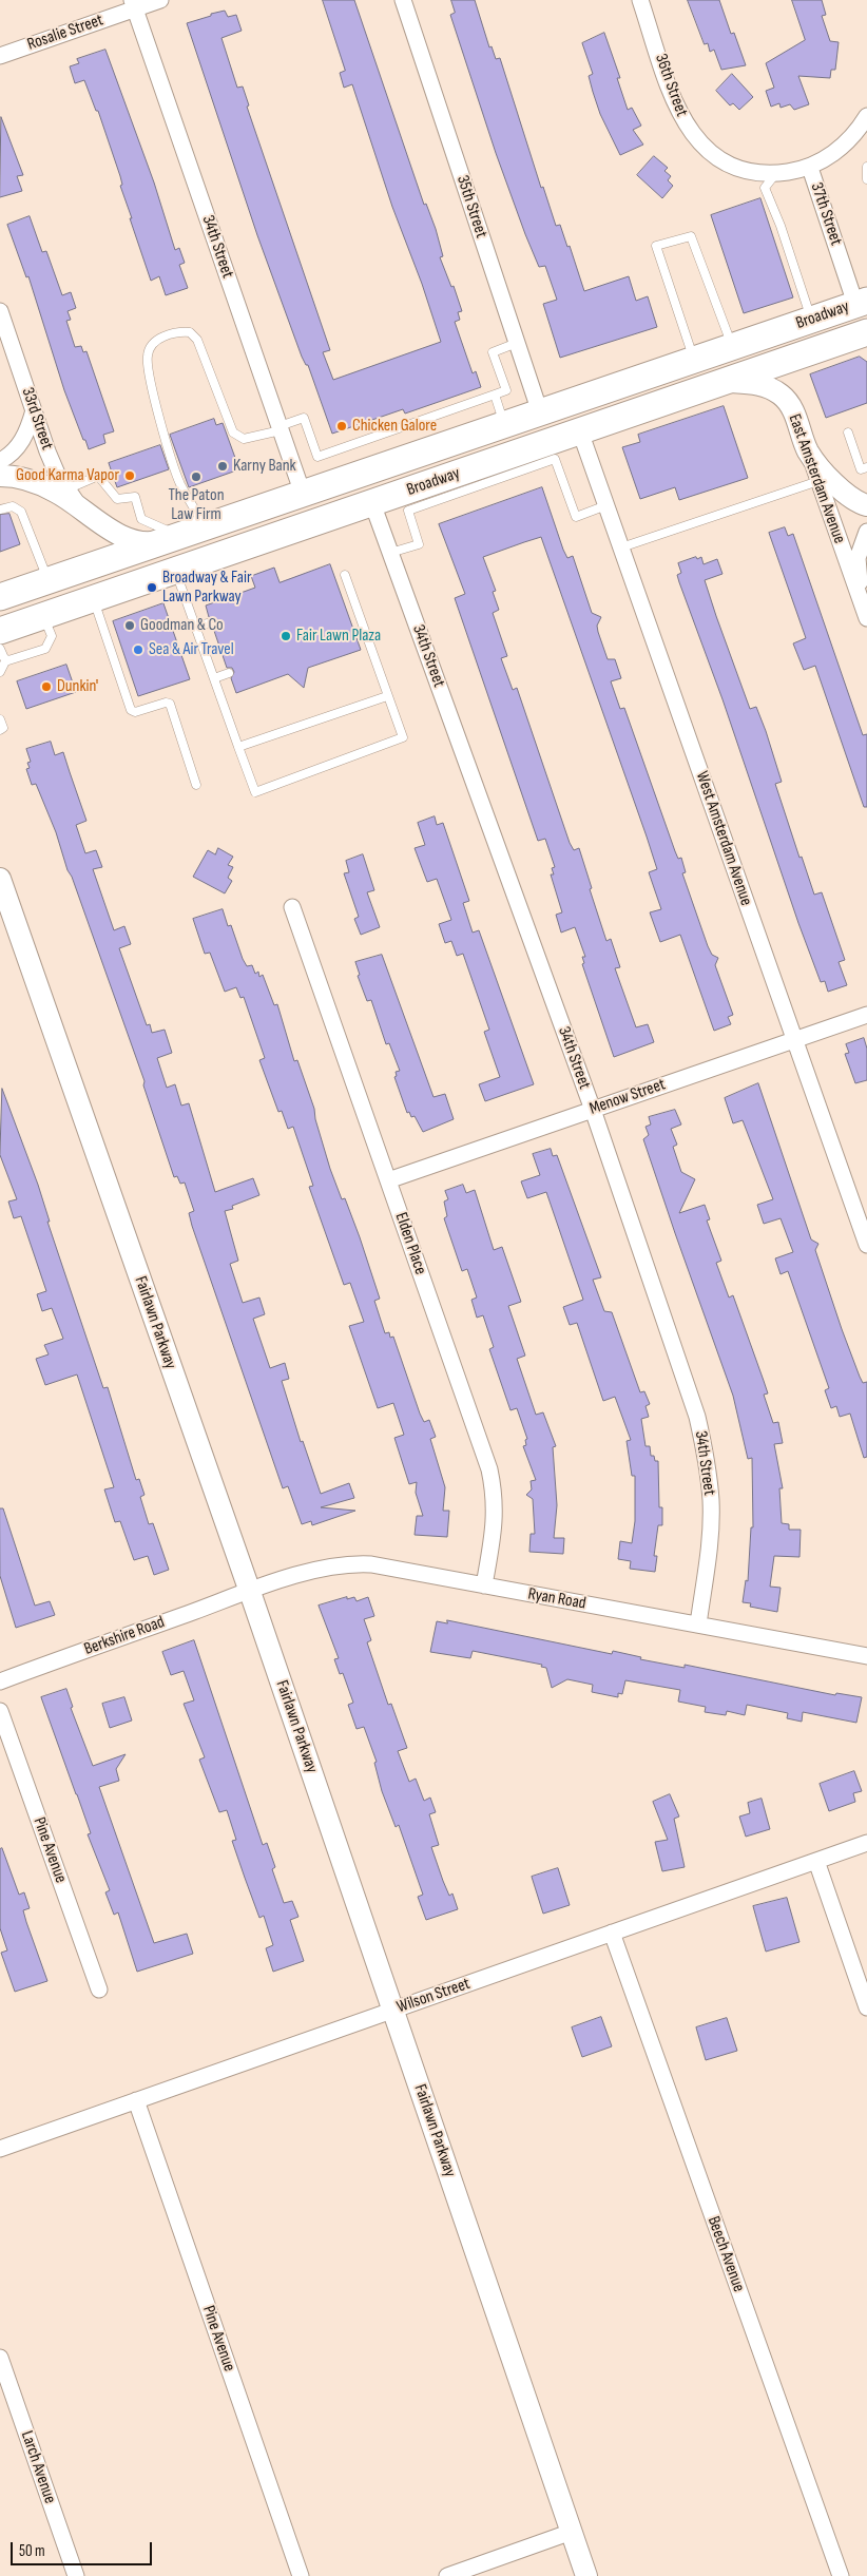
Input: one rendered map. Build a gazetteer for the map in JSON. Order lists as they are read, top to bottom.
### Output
{
  "streets": {
    "main road": ["Broadway"],
    "street": [
      "Rosalie Street",
      "36th Street",
      "35th Street",
      "37th Street",
      "34th Street",
      "33rd Street",
      "East Amsterdam Avenue",
      "West Amsterdam Avenue",
      "Menow Street",
      "Elden Place",
      "Fairlawn Parkway",
      "Ryan Road",
      "Berkshire Road",
      "Pine Avenue",
      "Wilson Street",
      "Beech Avenue",
      "Larch Avenue"
    ]
  },
  "crossings": [
    ["Rosalie Street", "34th Street"],
    ["36th Street", "37th Street"],
    ["35th Street", "Broadway"],
    ["37th Street", "Broadway"],
    ["34th Street", "Broadway"],
    ["34th Street", "Menow Street"],
    ["34th Street", "Ryan Road"],
    ["Broadway", "33rd Street"],
    ["Broadway", "East Amsterdam Avenue"],
    ["Broadway", "West Amsterdam Avenue"],
    ["West Amsterdam Avenue", "Menow Street"],
    ["Menow Street", "Elden Place"],
    ["Elden Place", "Ryan Road"],
    ["Fairlawn Parkway", "Ryan Road"],
    ["Fairlawn Parkway", "Berkshire Road"],
    ["Fairlawn Parkway", "Wilson Street"],
    ["Ryan Road", "Berkshire Road"],
    ["Pine Avenue", "Wilson Street"],
    ["Wilson Street", "Beech Avenue"]
  ],
  "places": [
    "Chicken Galore",
    "Karny Bank",
    "Good Karma Vapor",
    "The Paton Law Firm",
    "Broadway & Fair Lawn Parkway",
    "Goodman & Co",
    "Fair Lawn Plaza",
    "Sea & Air Travel",
    "Dunkin'"
  ],
  "scale_bar": "50 m"
}
